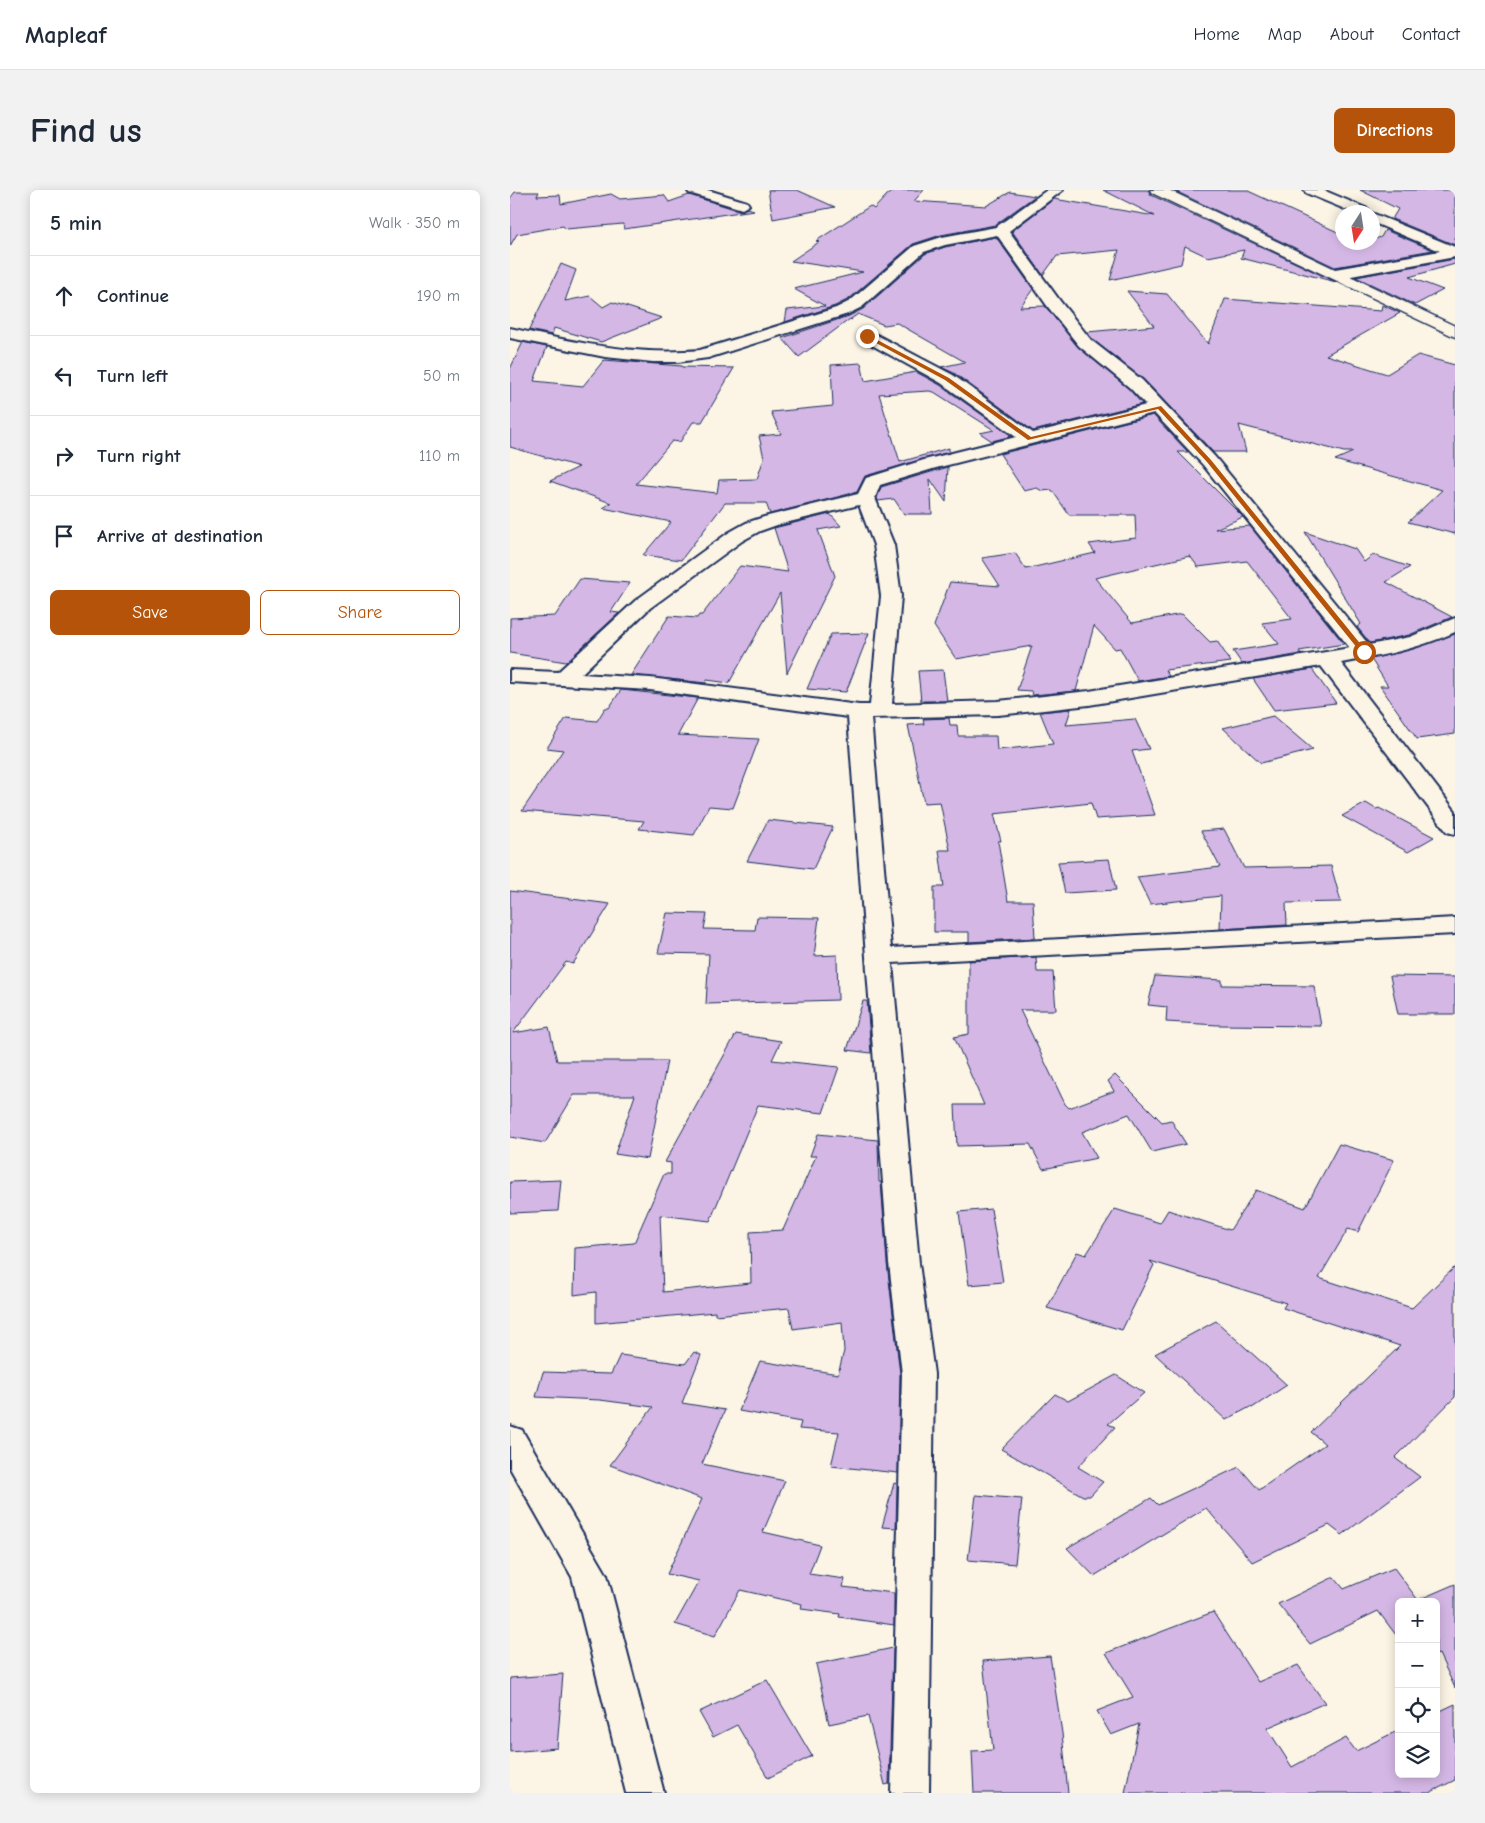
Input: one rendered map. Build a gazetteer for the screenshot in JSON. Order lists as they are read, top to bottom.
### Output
{
  "north": "bottom",
  "page": {
    "header": "Mapleaf",
    "nav": [
      "Home",
      "Map",
      "About",
      "Contact"
    ],
    "buttons": [
      "Directions",
      ["Save", "Share"]
    ],
    "title": "Find us",
    "heading": ["5 min", "Walk · 350 m"],
    "list": [
      ["Continue", "190 m"],
      ["Turn left", "50 m"],
      ["Turn right", "110 m"],
      "Arrive at destination"
    ],
    "map_buttons": ["+", "−"]
  }
}
